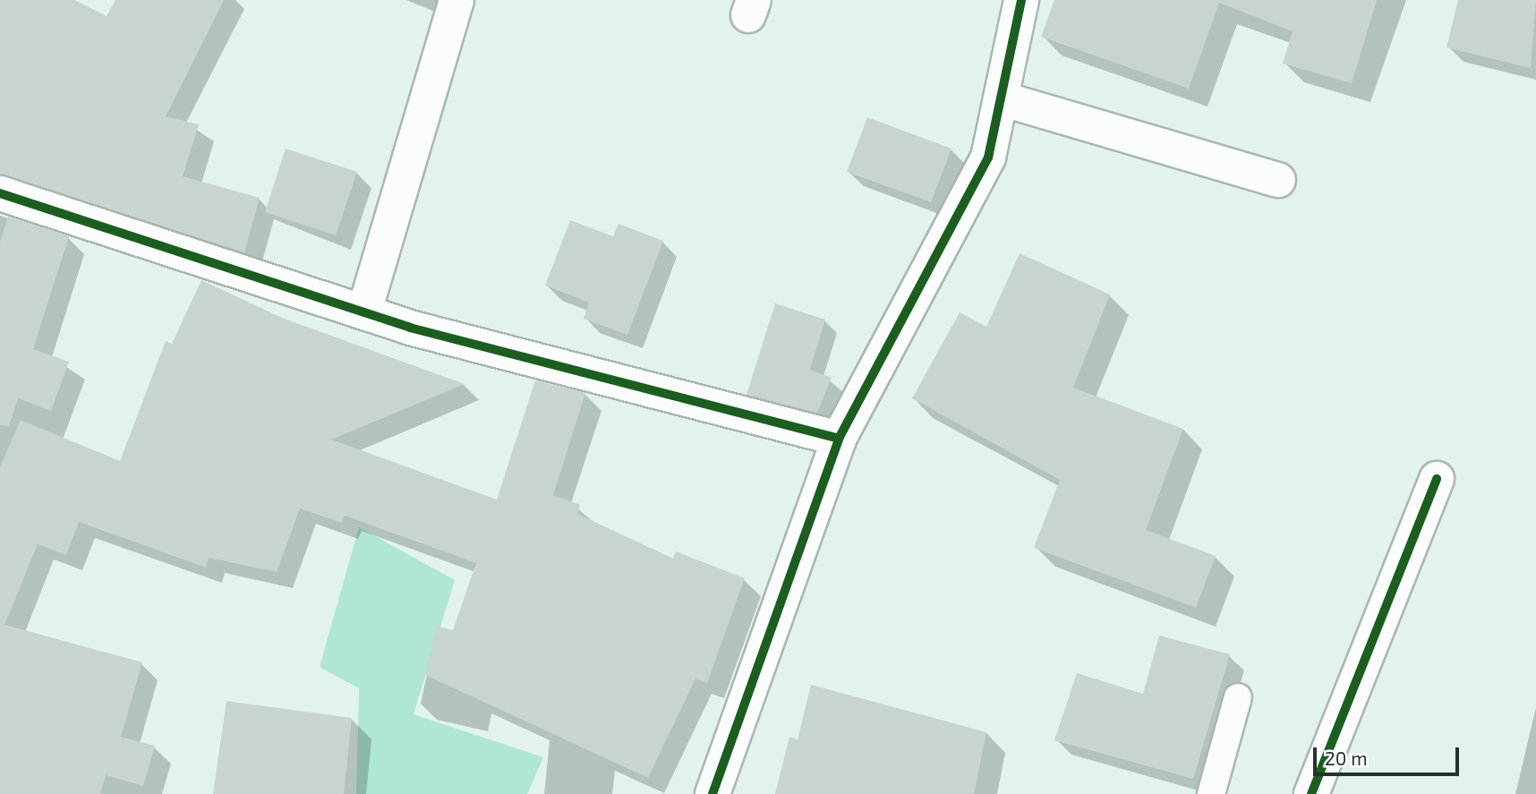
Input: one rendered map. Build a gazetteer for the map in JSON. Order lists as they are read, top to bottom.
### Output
{
  "scale_bar": "20 m"
}
